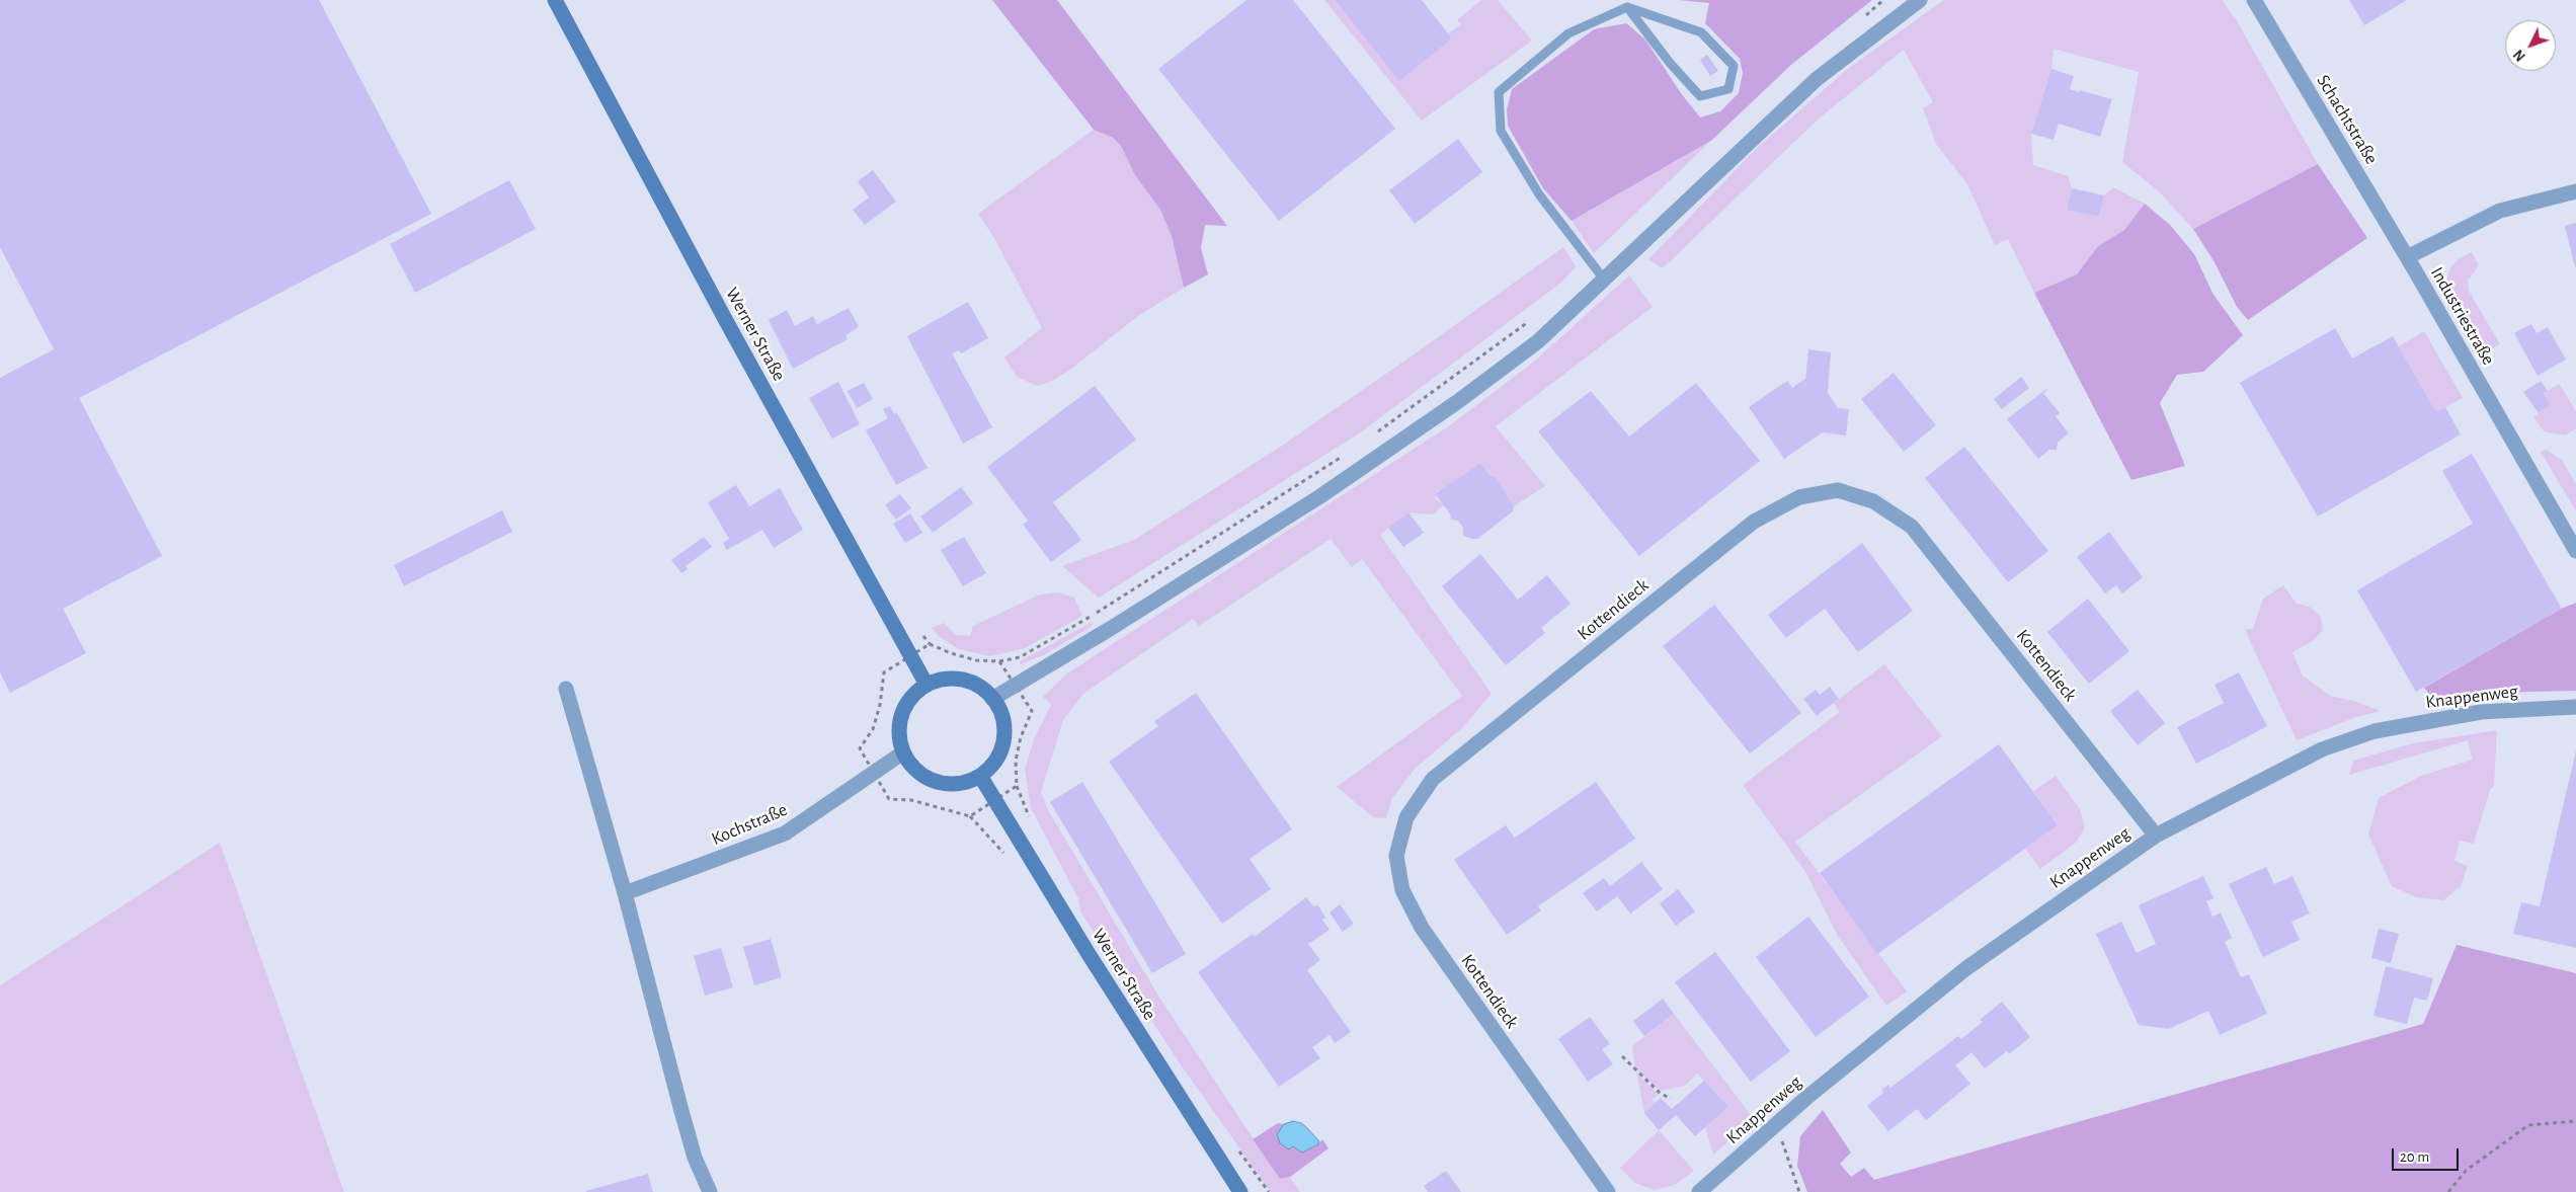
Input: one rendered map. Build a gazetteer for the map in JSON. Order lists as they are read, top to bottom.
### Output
{
  "streets": {
    "main road": ["Werner Straße"],
    "street": [
      "Schachtstraße",
      "Industriestraße",
      "Kottendieck",
      "Knappenweg",
      "Kochstraße"
    ]
  },
  "crossings": [
    ["Schachtstraße", "Industriestraße"],
    ["Werner Straße", "Kochstraße"],
    ["Kottendieck", "Knappenweg"]
  ],
  "scale_bar": "20 m",
  "north": "bottom left"
}
